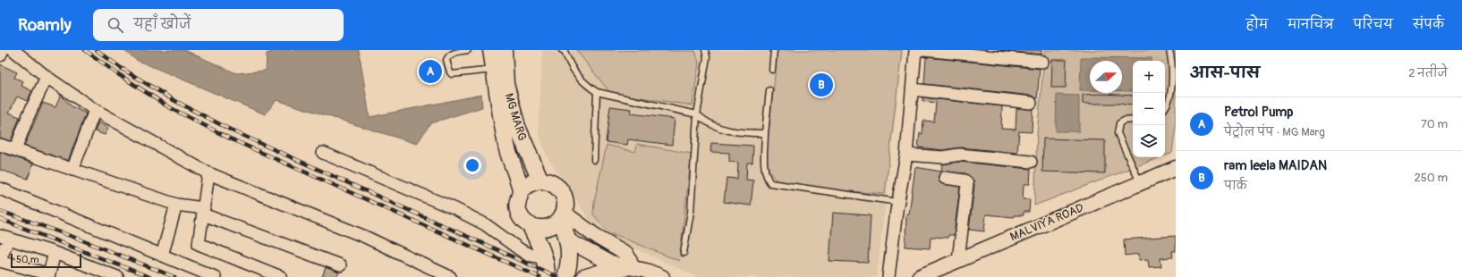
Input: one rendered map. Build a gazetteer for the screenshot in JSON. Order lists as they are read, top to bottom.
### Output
{
  "streets": {
    "main road": ["MG MARG"],
    "street": ["MALVIYA ROAD"]
  },
  "scale_bar": "50 m",
  "north": "right",
  "page": {
    "header": "Roamly",
    "search": "यहाँ खोजें",
    "nav": [
      "होम",
      "मानचित्र",
      "परिचय",
      "संपर्क"
    ],
    "heading": ["आस-पास", "2 नतीजे"],
    "pins": ["A", "B"],
    "map_buttons": ["+", "−"],
    "list": [
      {
        "mark": "A",
        "name": "Petrol Pump",
        "note": "पेट्रोल पंप · MG Marg",
        "value": "70 m"
      },
      {
        "mark": "B",
        "name": "ram leela MAIDAN",
        "note": "पार्क",
        "value": "250 m"
      }
    ],
    "scale": "50 m"
  }
}
